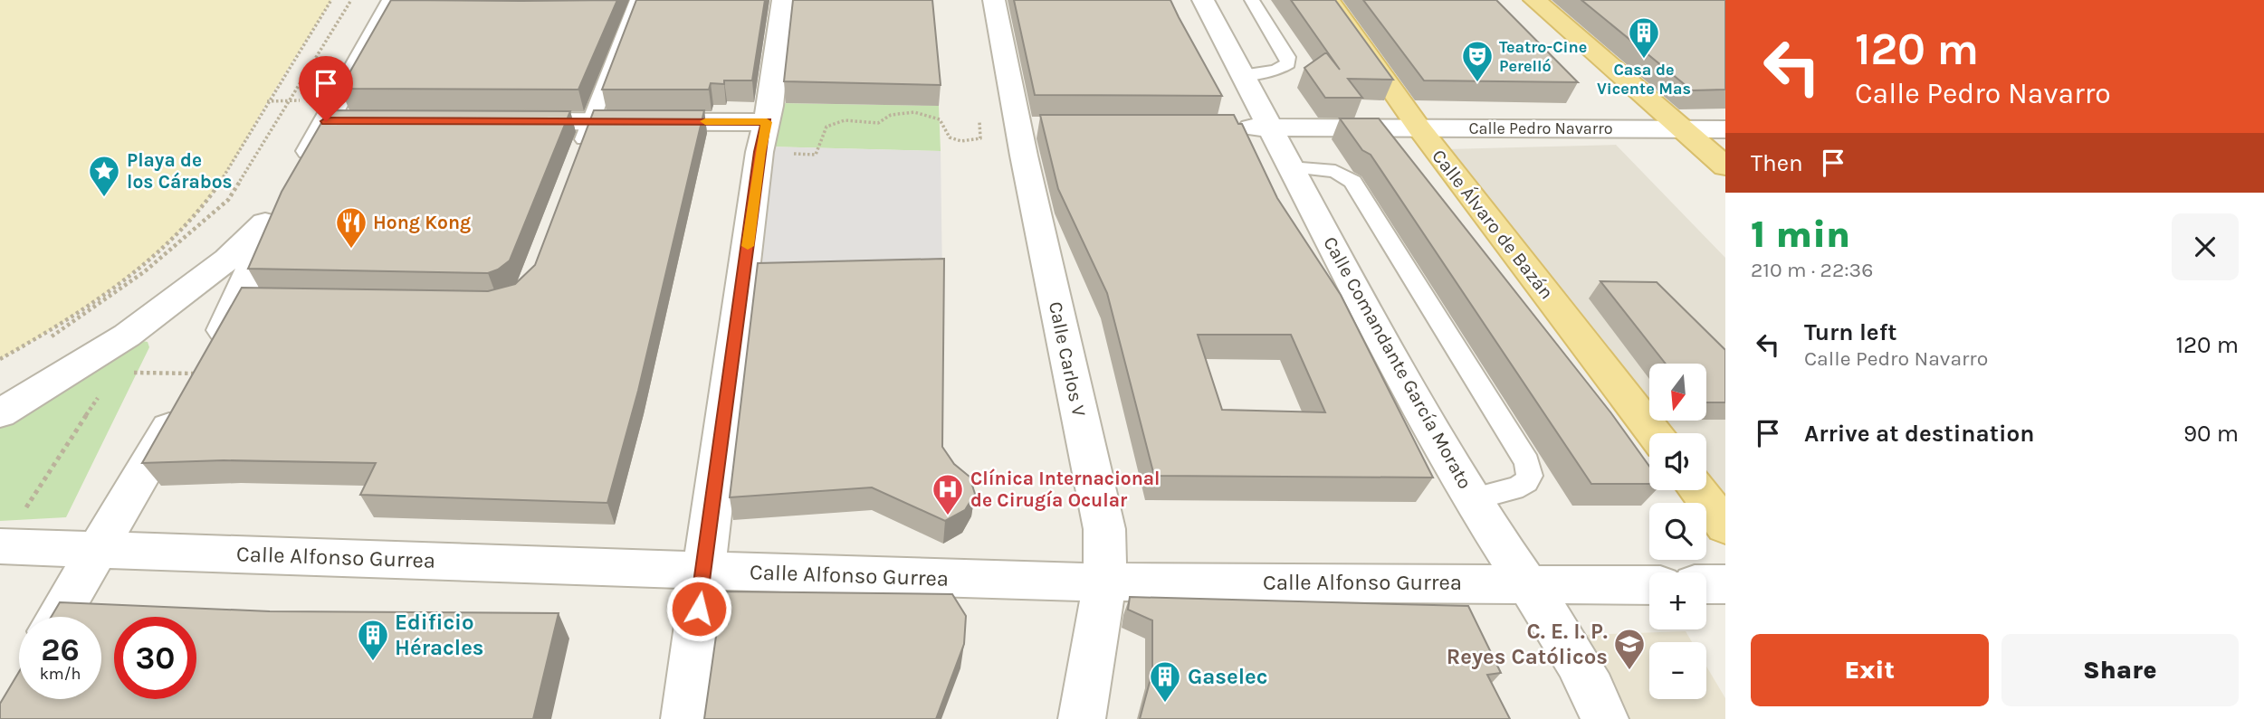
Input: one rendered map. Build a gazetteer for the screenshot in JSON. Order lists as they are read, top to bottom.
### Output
{
  "streets": {
    "main road": ["Calle Álvaro de Bazán"],
    "street": [
      "Calle Pedro Navarro",
      "Calle Carlos V",
      "Calle Comandante García Morato",
      "Calle Alfonso Gurrea"
    ]
  },
  "crossings": [
    ["Calle Pedro Navarro", "Calle Álvaro de Bazán"],
    ["Calle Pedro Navarro", "Calle Comandante García Morato"],
    ["Calle Carlos V", "Calle Alfonso Gurrea"],
    ["Calle Comandante García Morato", "Calle Alfonso Gurrea"]
  ],
  "places": {
    "building": ["Casa de Vicente Mas", "Edificio Héracles", "Gaselec"],
    "theatre": ["Teatro-Cine Perelló"],
    "place": ["Playa de los Cárabos"],
    "restaurant": ["Hong Kong"],
    "hospital": ["Clínica Internacional de Cirugía Ocular"],
    "school or university": ["C. E. I. P. Reyes Católicos"]
  },
  "north": "bottom",
  "page": {
    "turn": ["120 m", "Calle Pedro Navarro"],
    "then": "Then",
    "heading": ["1 min", "210 m · 22:36"],
    "list": [
      {
        "name": "Turn left",
        "note": "Calle Pedro Navarro",
        "value": "120 m"
      },
      {
        "name": "Arrive at destination",
        "value": "90 m"
      }
    ],
    "map_buttons": ["+", "−"],
    "speed": "26 km/h",
    "limit": "30",
    "buttons": ["Exit", "Share"]
  }
}
